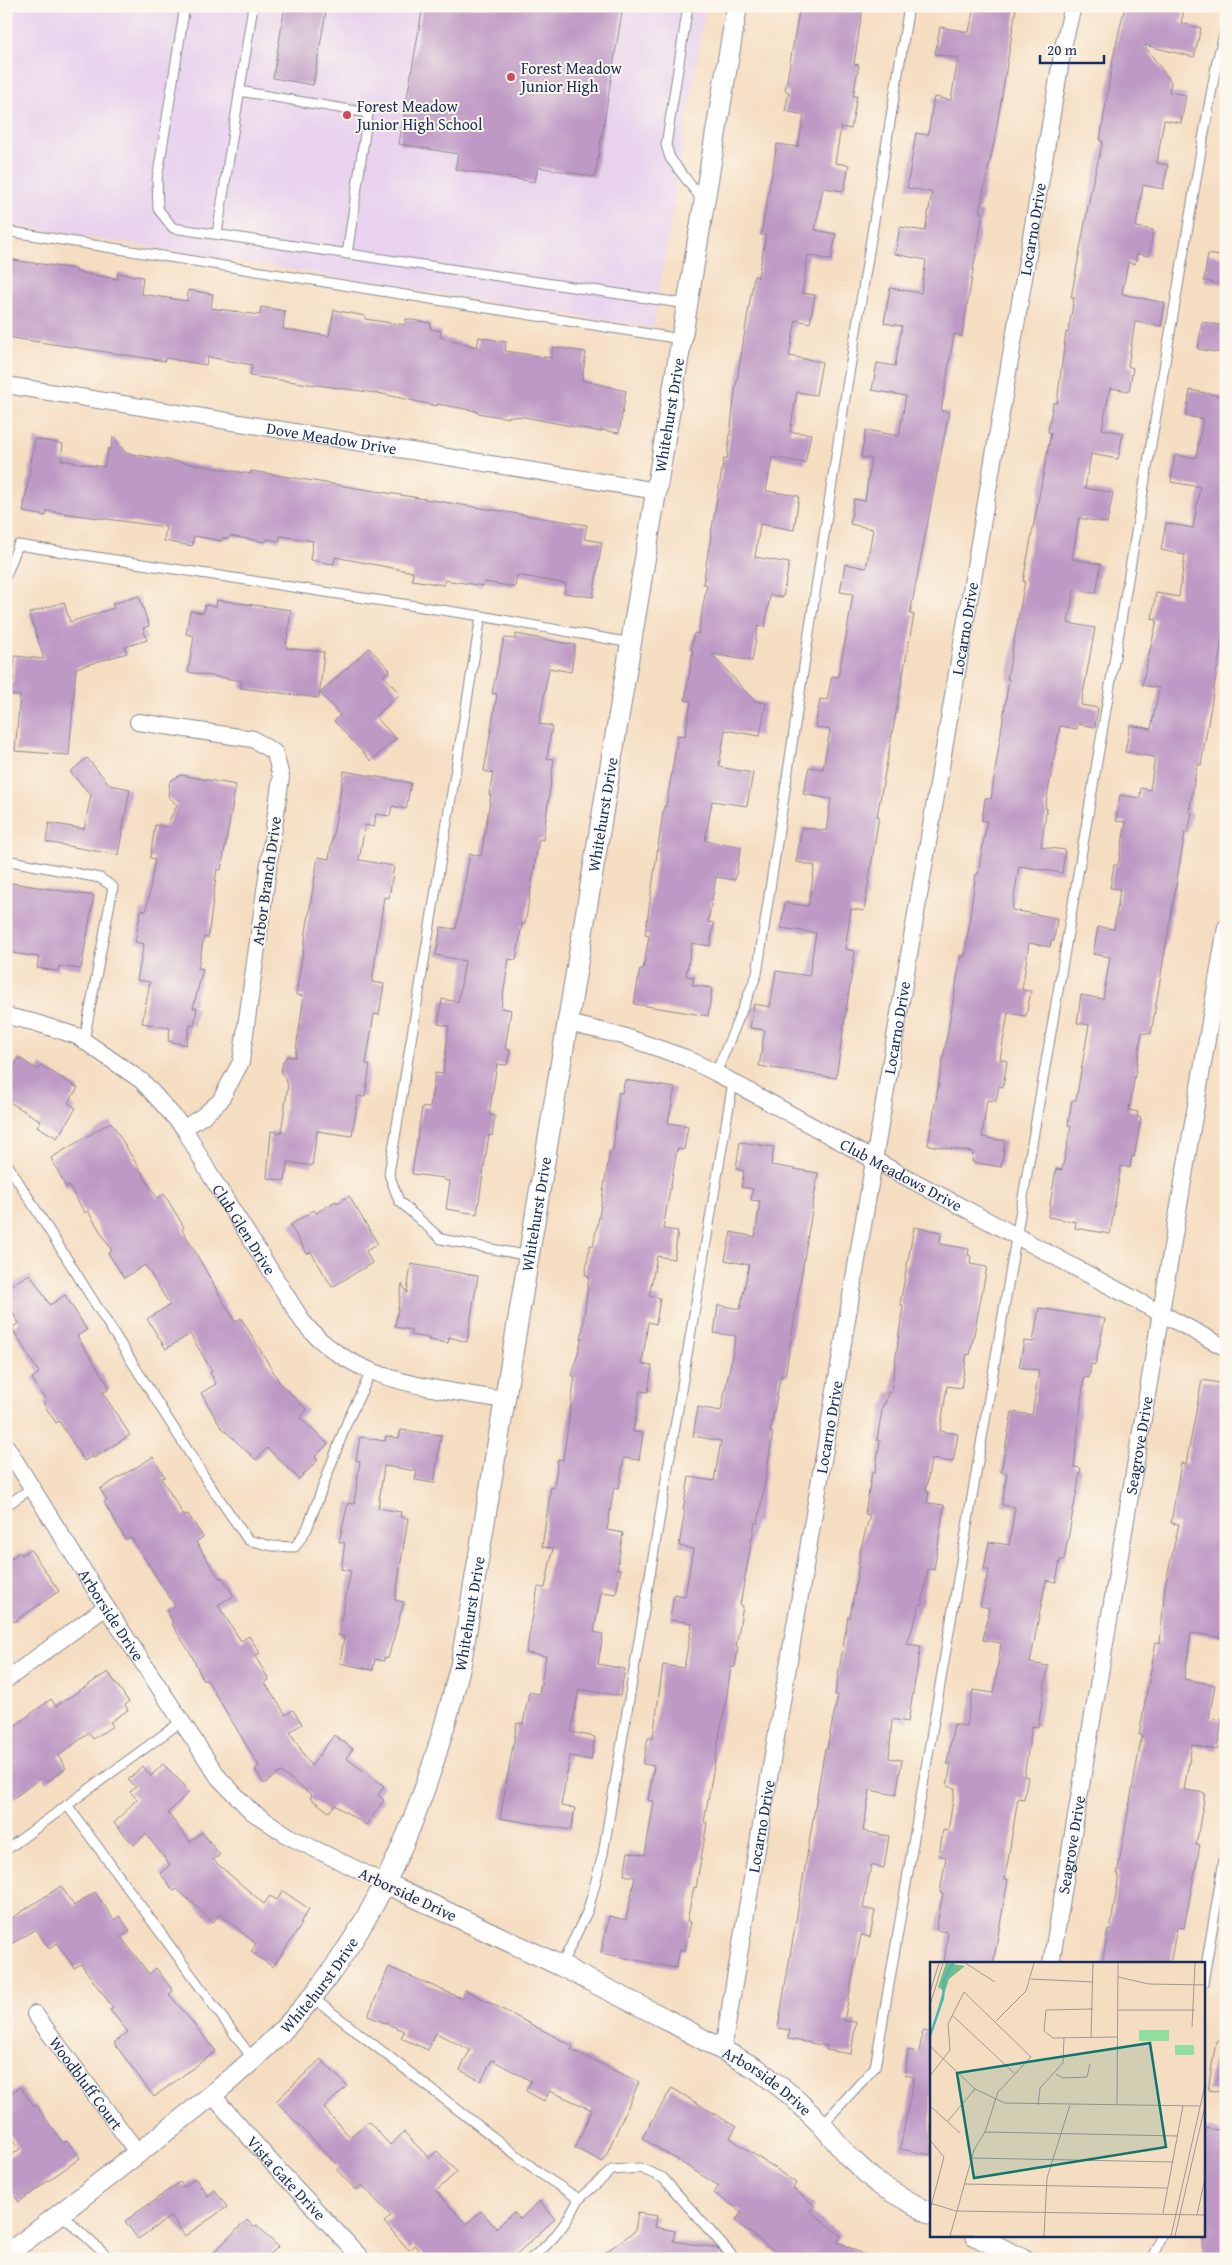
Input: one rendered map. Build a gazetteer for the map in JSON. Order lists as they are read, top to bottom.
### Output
{
  "streets": {
    "street": [
      "Locarno Drive",
      "Whitehurst Drive",
      "Dove Meadow Drive",
      "Arbor Branch Drive",
      "Club Meadows Drive",
      "Club Glen Drive",
      "Seagrove Drive",
      "Arborside Drive",
      "Woodbluff Court",
      "Vista Gate Drive"
    ]
  },
  "crossings": [
    ["Locarno Drive", "Club Meadows Drive"],
    ["Locarno Drive", "Arborside Drive"],
    ["Whitehurst Drive", "Dove Meadow Drive"],
    ["Whitehurst Drive", "Club Meadows Drive"],
    ["Whitehurst Drive", "Club Glen Drive"],
    ["Whitehurst Drive", "Arborside Drive"],
    ["Whitehurst Drive", "Woodbluff Court"],
    ["Whitehurst Drive", "Vista Gate Drive"],
    ["Arbor Branch Drive", "Club Glen Drive"],
    ["Club Meadows Drive", "Seagrove Drive"]
  ],
  "places": ["Forest Meadow Junior High", "Forest Meadow Junior High School"],
  "scale_bar": "20 m"
}
